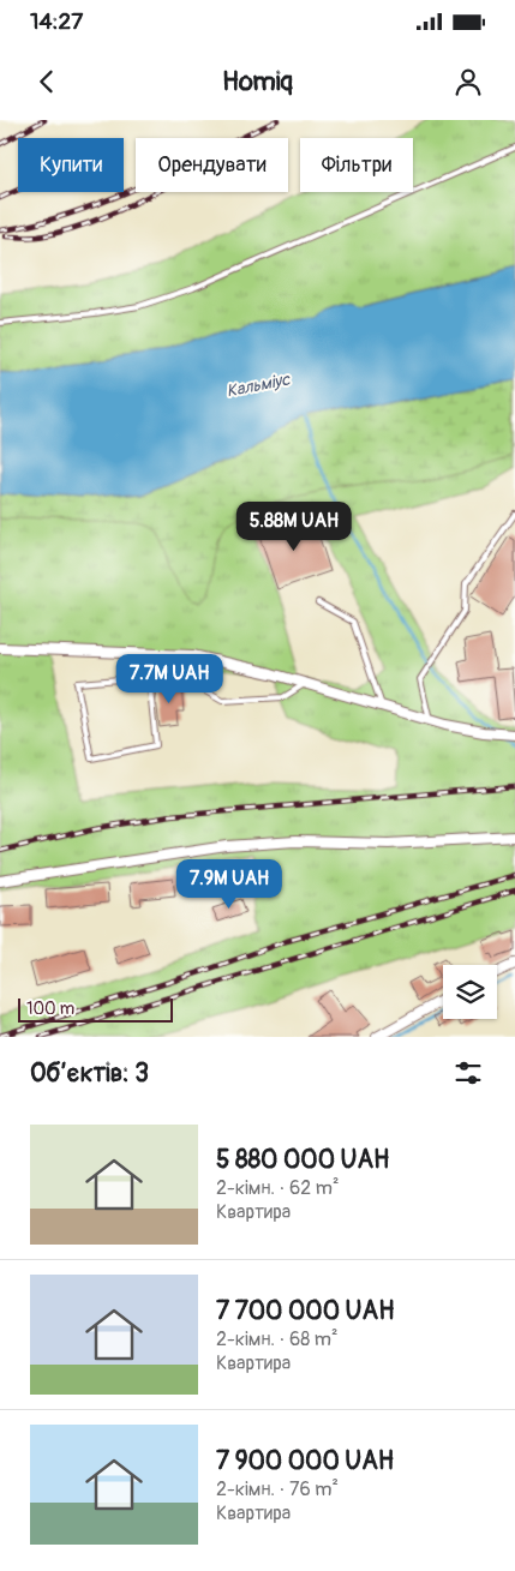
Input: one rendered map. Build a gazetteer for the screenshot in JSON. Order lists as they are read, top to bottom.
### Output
{
  "water": ["Кальміус"],
  "scale_bar": "100 m",
  "page": {
    "status": "14:27",
    "header": "Homiq",
    "chip": ["Купити", "Орендувати", "Фільтри"],
    "price": ["5.88M UAH", "7.7M UAH", "7.9M UAH"],
    "scale": "100 m",
    "heading": "Об’єктів: 3",
    "list": [
      {
        "name": "5 880 000 UAH",
        "note": "2-кімн. · 62 m² · Квартира"
      },
      {
        "name": "7 700 000 UAH",
        "note": "2-кімн. · 68 m² · Квартира"
      },
      {
        "name": "7 900 000 UAH",
        "note": "2-кімн. · 76 m² · Квартира"
      }
    ]
  }
}
